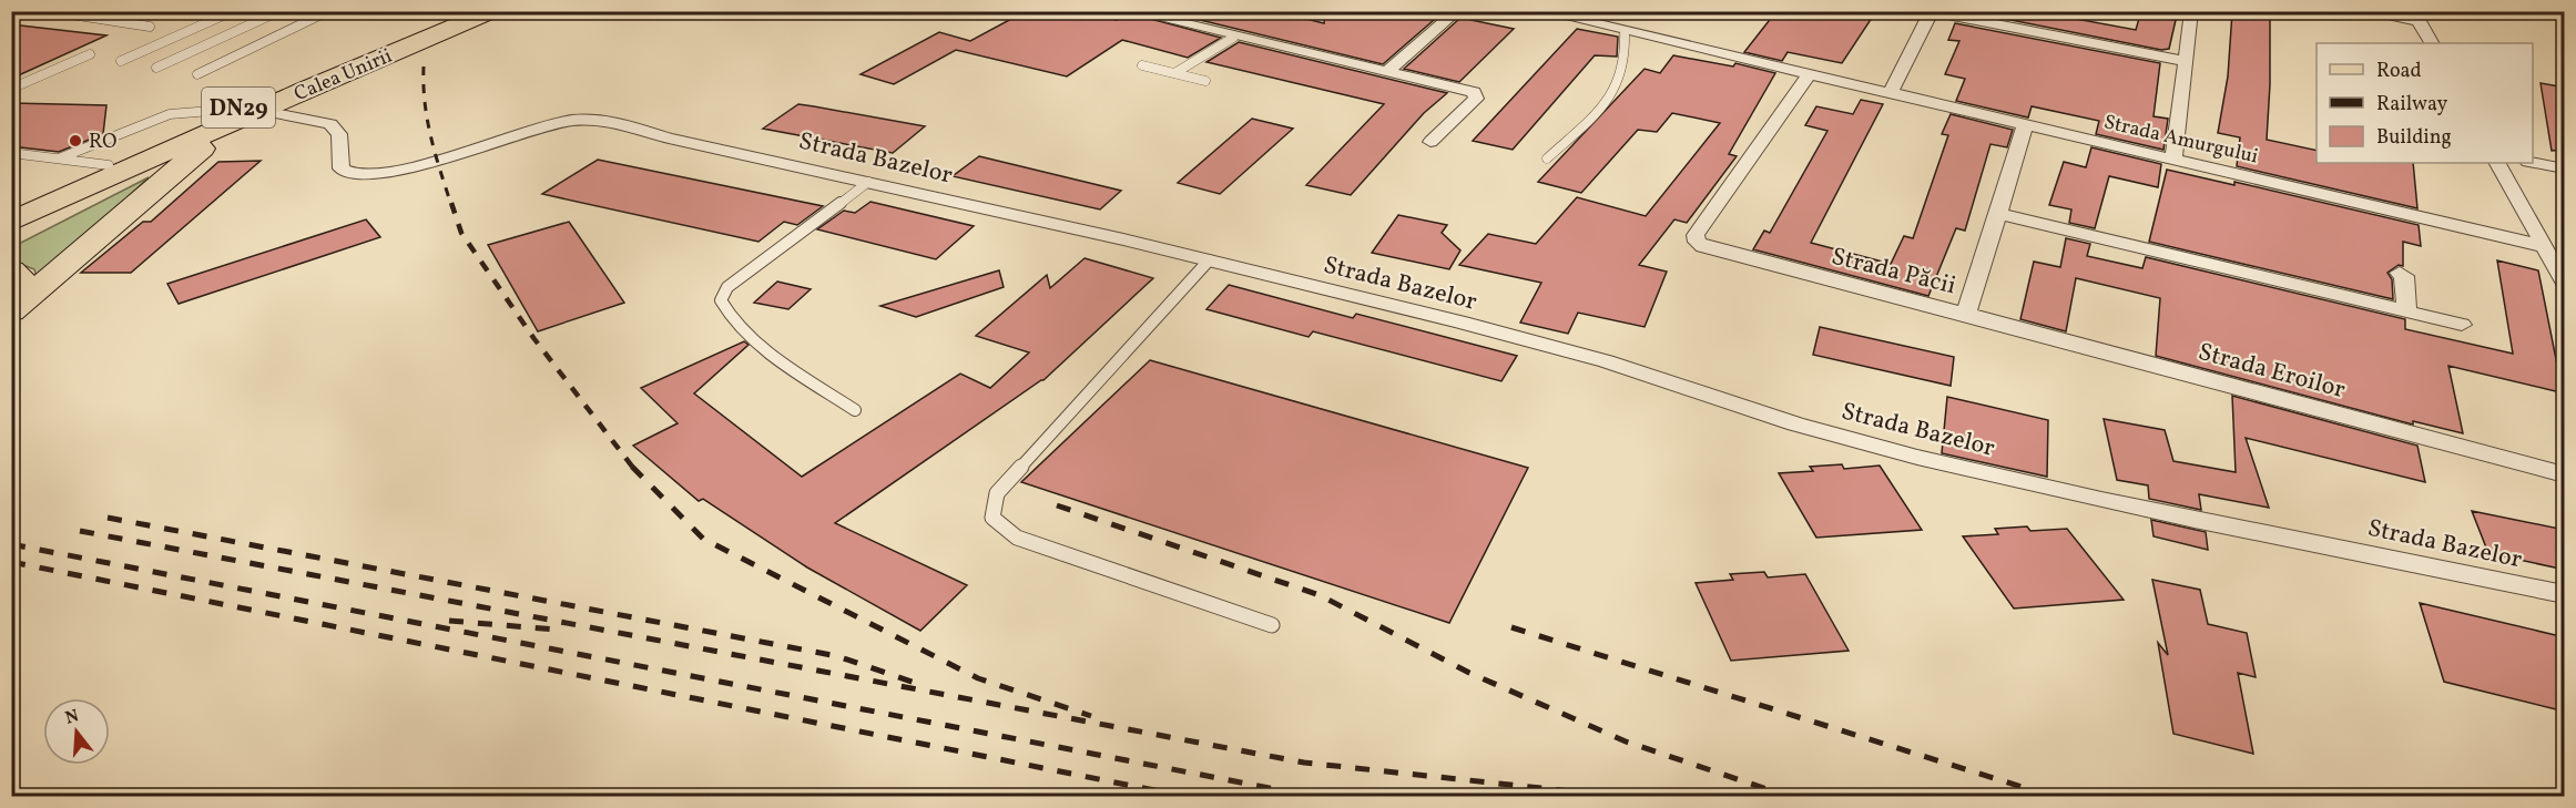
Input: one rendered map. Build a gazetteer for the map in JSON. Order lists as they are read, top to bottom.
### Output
{
  "streets": {
    "main road": ["Calea Unirii", "DN29"],
    "street": [
      "Strada Amurgului",
      "Strada Bazelor",
      "Strada Păcii",
      "Strada Eroilor"
    ]
  },
  "crossings": [
    ["Calea Unirii", "Strada Bazelor"],
    ["Strada Amurgului", "Strada Păcii"],
    ["Strada Păcii", "Strada Eroilor"]
  ],
  "places": ["RO"],
  "legend": ["Road", "Railway", "Building"],
  "north": "top"
}
